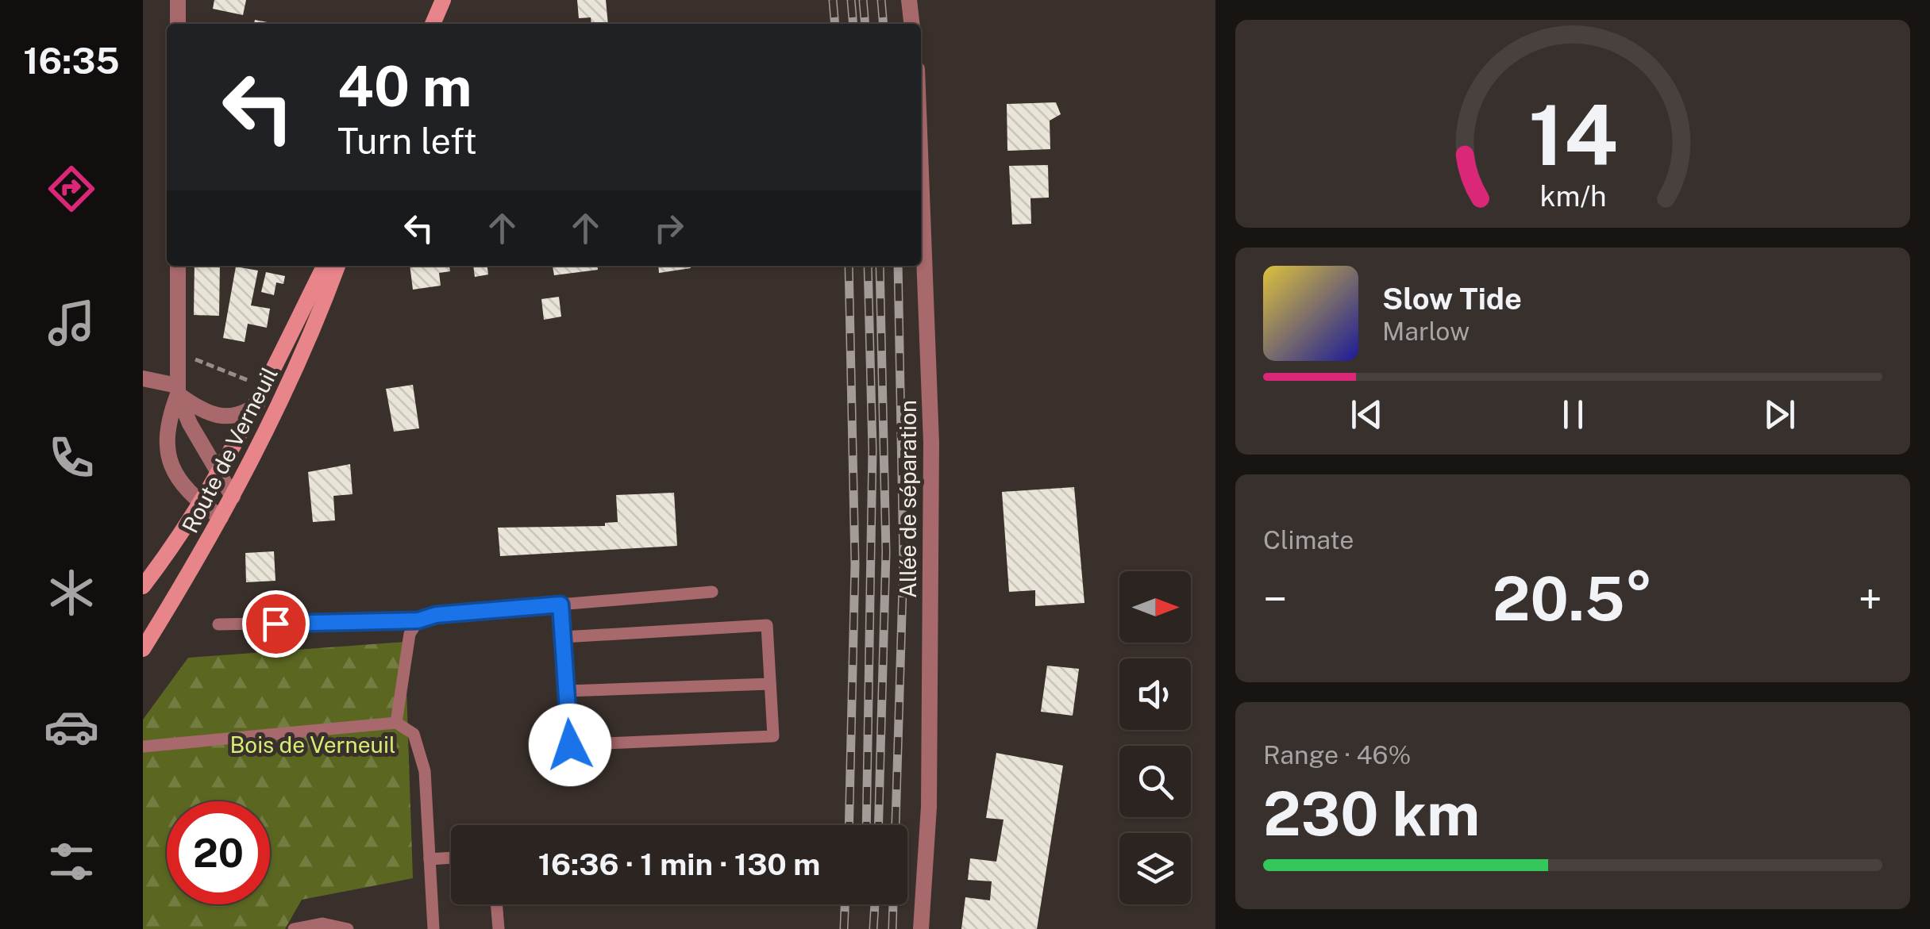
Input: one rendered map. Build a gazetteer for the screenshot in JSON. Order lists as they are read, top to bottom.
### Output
{
  "streets": {
    "main road": ["Route de Verneuil"],
    "street": ["Allée de séparation"]
  },
  "parks": ["Bois de Verneuil"],
  "north": "right",
  "page": {
    "tabs": "16:35",
    "turn": ["40 m", "Turn left"],
    "song": ["Slow Tide", "Marlow"],
    "tile": [
      "Climate",
      ["Range · 46%", "230 km"]
    ],
    "heat": ["−", "20.5°", "+"],
    "limit": "20",
    "trip": "16:36 · 1 min · 130 m",
    "gauge": ["14", "km/h"]
  }
}
